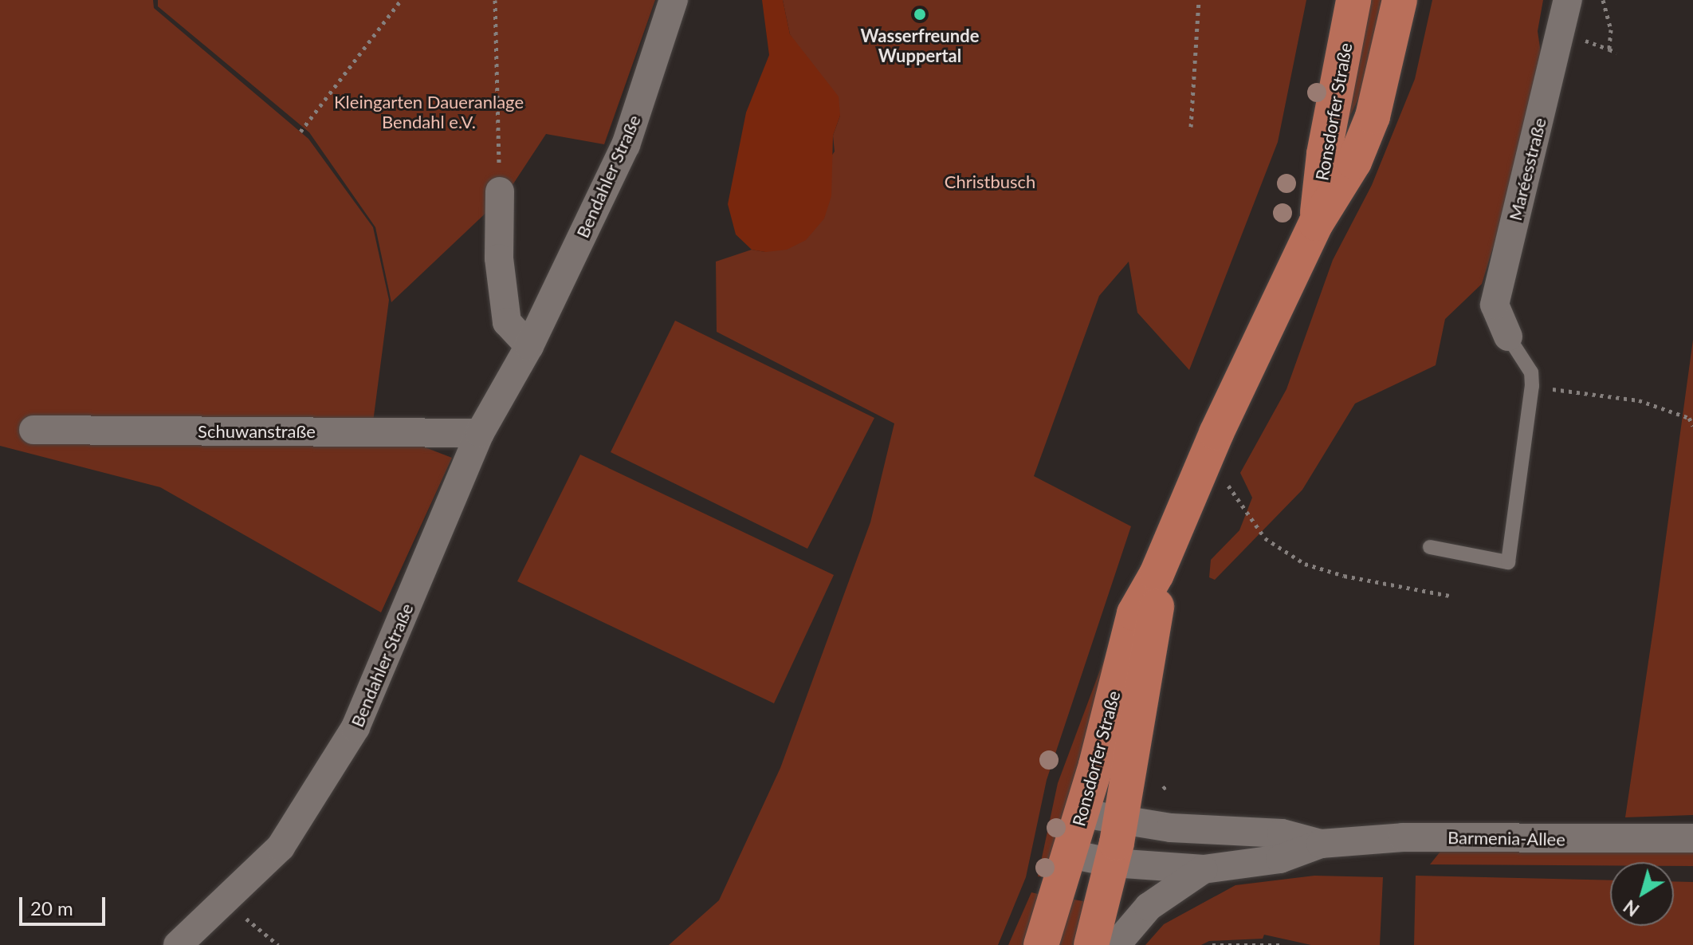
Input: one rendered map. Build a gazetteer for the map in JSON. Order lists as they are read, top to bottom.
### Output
{
  "streets": {
    "main road": ["Ronsdorfer Straße"],
    "street": [
      "Maréesstraße",
      "Bendahler Straße",
      "Schuwanstraße",
      "Barmenia-Allee"
    ]
  },
  "crossings": [
    ["Ronsdorfer Straße", "Barmenia-Allee"],
    ["Bendahler Straße", "Schuwanstraße"]
  ],
  "parks": ["Kleingarten Daueranlage Bendahl e.V.", "Christbusch"],
  "places": ["Wasserfreunde Wuppertal"],
  "scale_bar": "20 m",
  "north": "bottom left"
}
